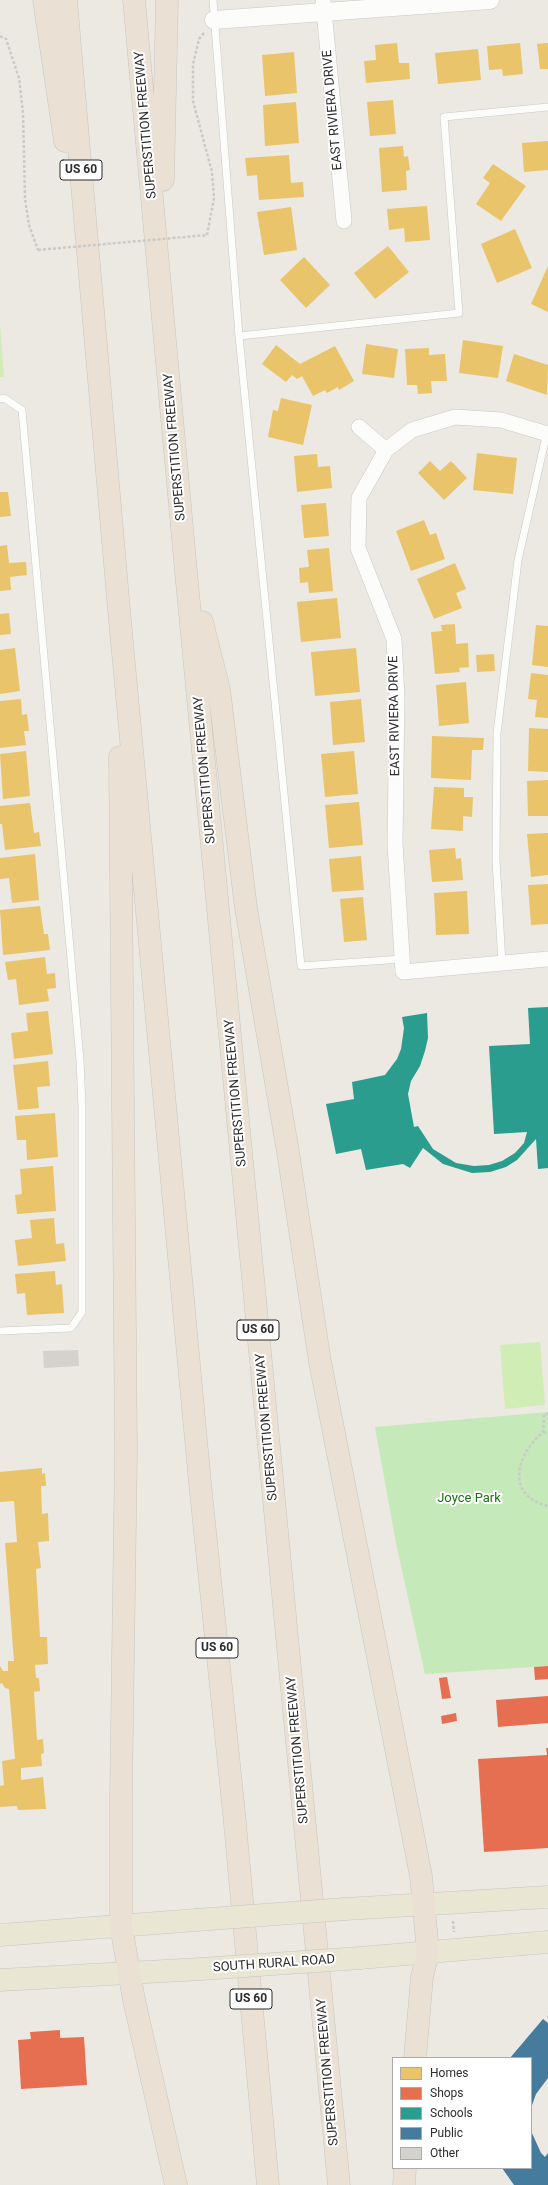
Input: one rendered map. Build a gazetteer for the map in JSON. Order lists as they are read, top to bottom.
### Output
{
  "streets": {
    "highway": ["SUPERSTITION FREEWAY", "US 60"],
    "main road": ["SOUTH RURAL ROAD"],
    "street": ["EAST RIVIERA DRIVE"]
  },
  "parks": ["Joyce Park"],
  "legend": [
    "Homes",
    "Shops",
    "Schools",
    "Public",
    "Other"
  ]
}
